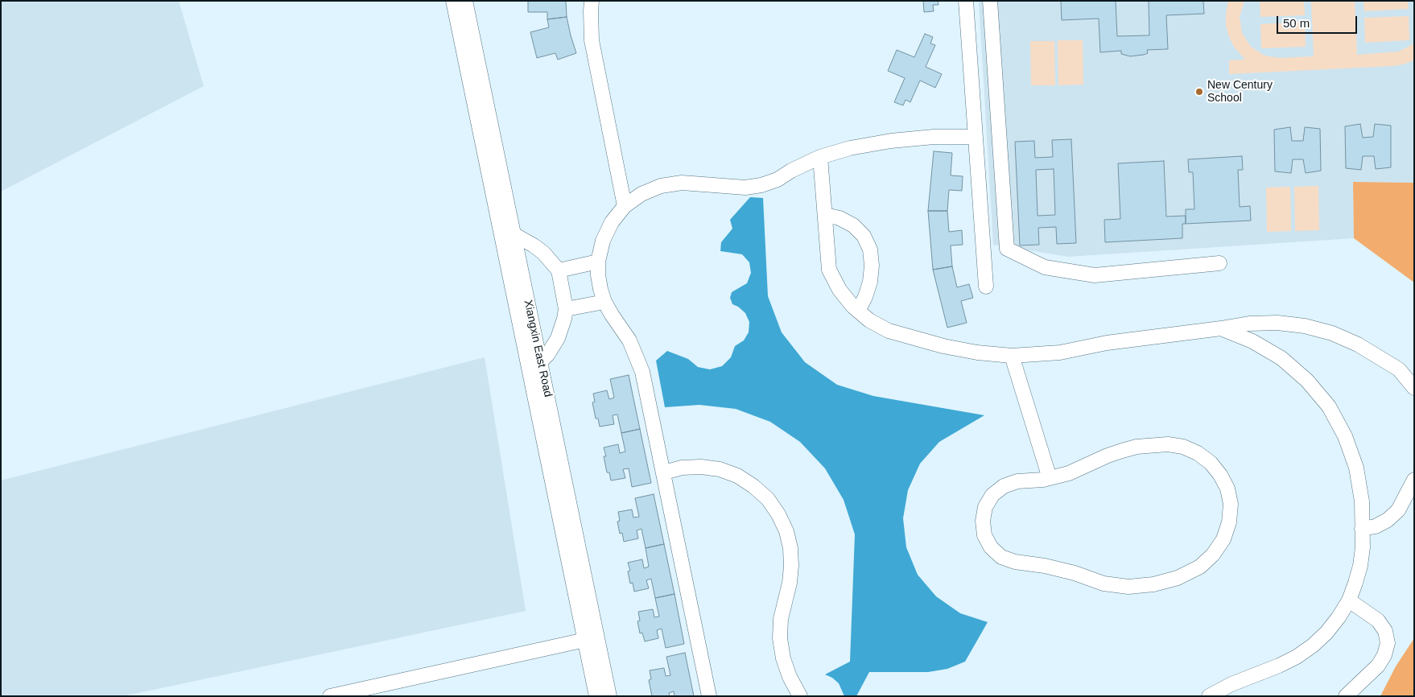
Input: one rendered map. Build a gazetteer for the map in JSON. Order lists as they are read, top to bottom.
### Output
{
  "streets": {
    "street": ["Xiangxin East Road"]
  },
  "places": ["New Century School"],
  "scale_bar": "50 m"
}
